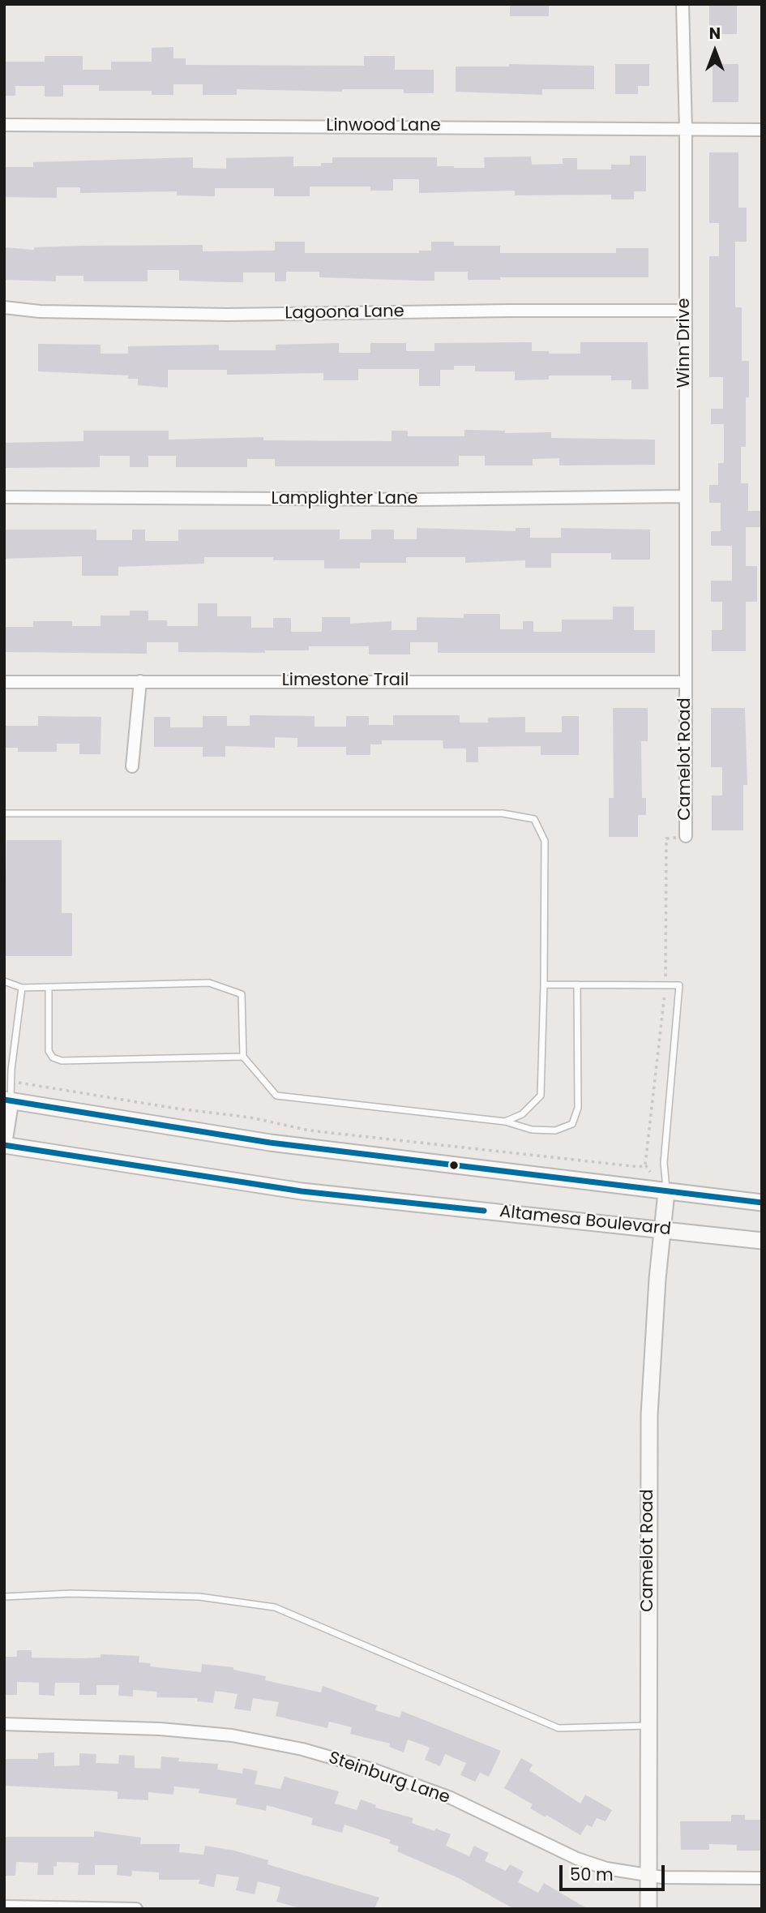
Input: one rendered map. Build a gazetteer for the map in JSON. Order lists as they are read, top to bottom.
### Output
{
  "streets": {
    "main road": ["Camelot Road", "Altamesa Boulevard"],
    "street": [
      "Linwood Lane",
      "Lagoona Lane",
      "Winn Drive",
      "Lamplighter Lane",
      "Limestone Trail",
      "Steinburg Lane"
    ]
  },
  "crossings": [
    ["Linwood Lane", "Winn Drive"],
    ["Lagoona Lane", "Winn Drive"],
    ["Winn Drive", "Lamplighter Lane"],
    ["Winn Drive", "Limestone Trail"],
    ["Winn Drive", "Camelot Road"],
    ["Limestone Trail", "Camelot Road"],
    ["Camelot Road", "Altamesa Boulevard"],
    ["Camelot Road", "Steinburg Lane"]
  ],
  "scale_bar": "50 m",
  "north": "top"
}
